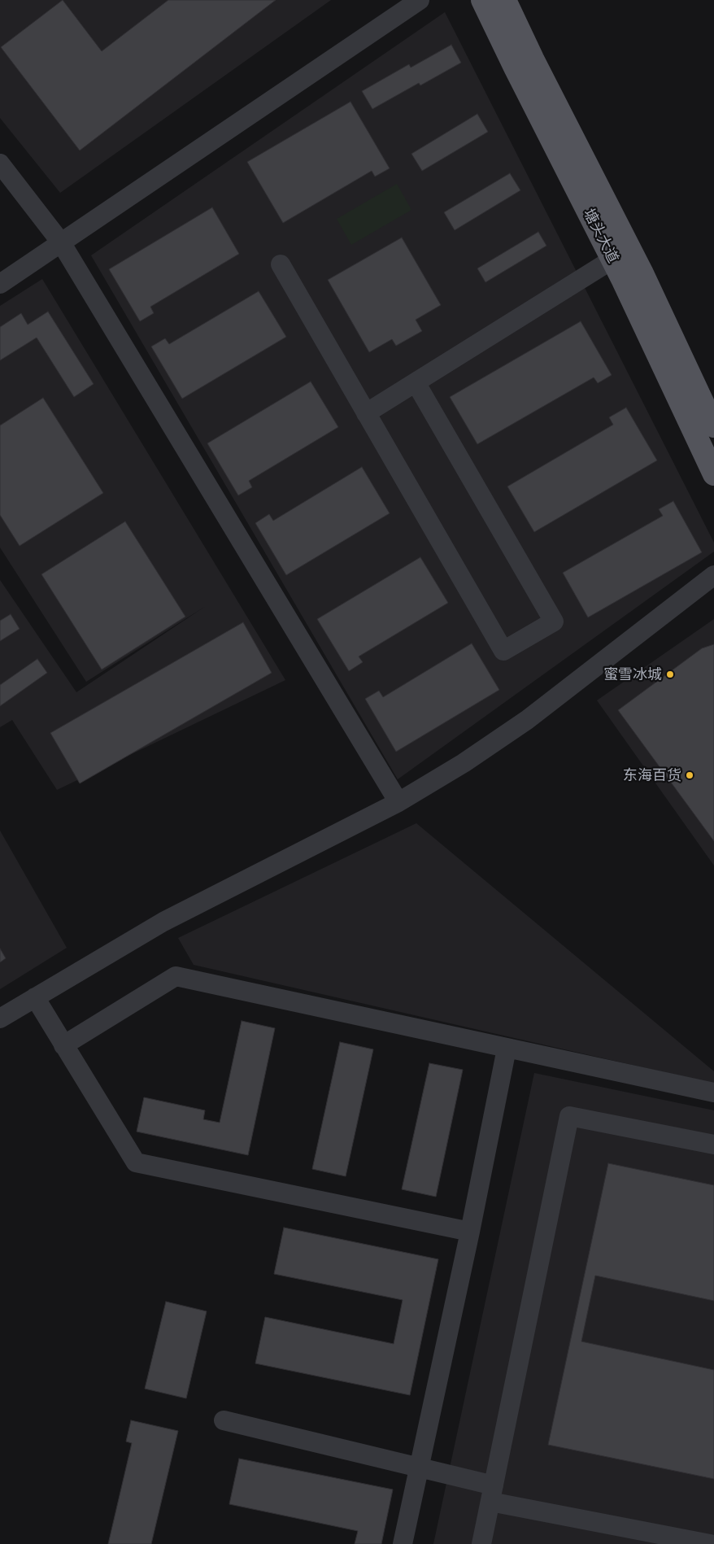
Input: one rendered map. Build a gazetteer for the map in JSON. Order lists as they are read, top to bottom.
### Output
{
  "streets": {
    "main road": ["塘头大道"]
  },
  "places": ["蜜雪冰城", "东海百货"]
}
